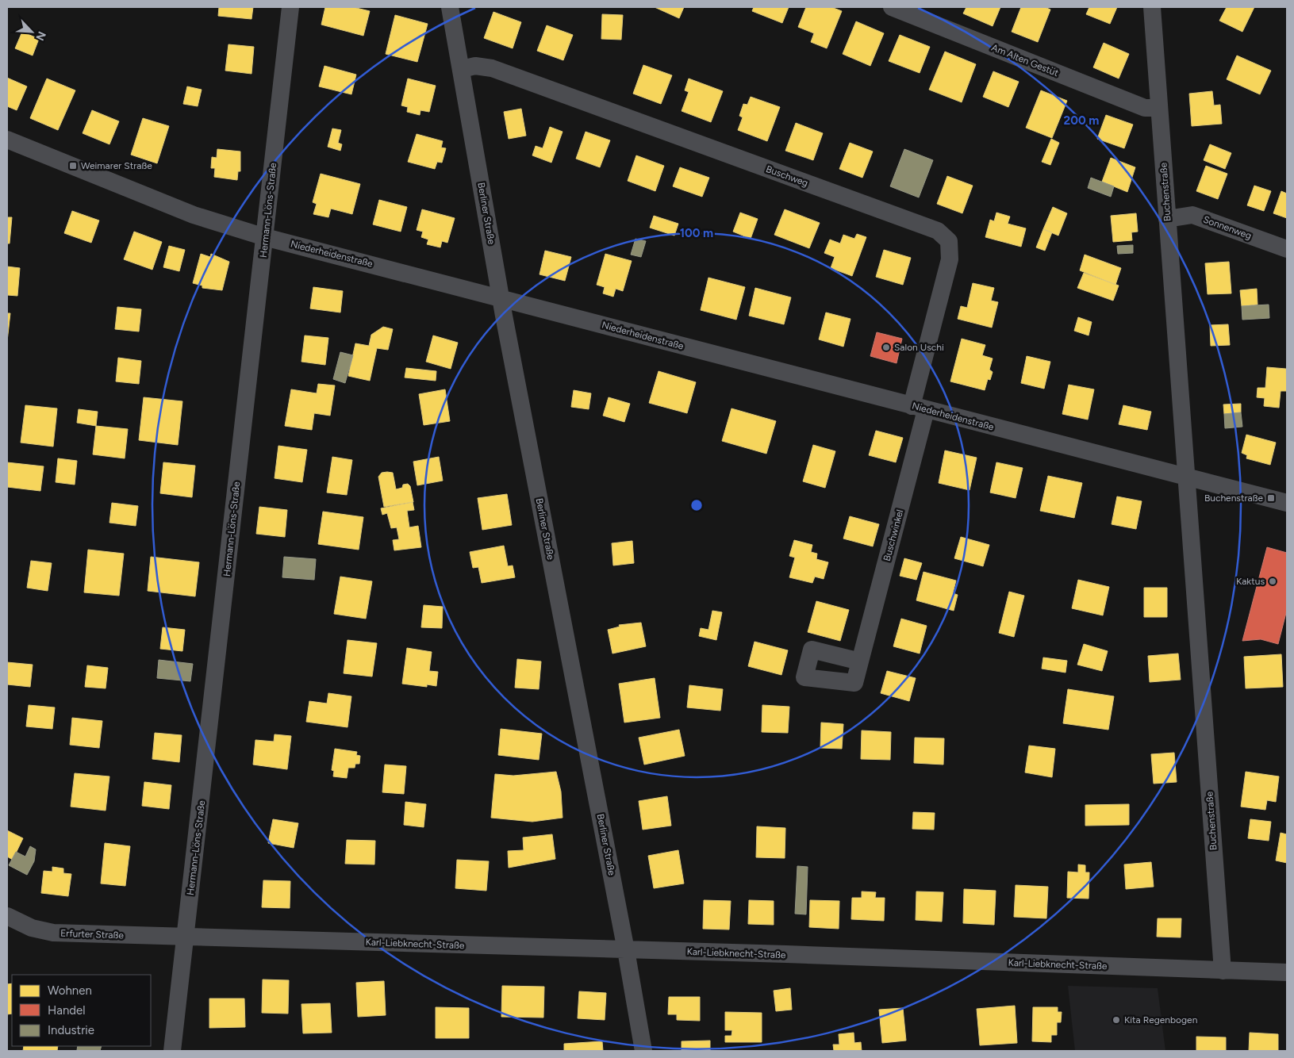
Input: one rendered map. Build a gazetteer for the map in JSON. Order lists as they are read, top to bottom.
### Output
{
  "streets": {
    "street": [
      "Am Alten Gestüt",
      "Buschweg",
      "Buchenstraße",
      "Hermann-Löns-Straße",
      "Berliner Straße",
      "Sonnenweg",
      "Niederheidenstraße",
      "Buschwinkel",
      "Erfurter Straße",
      "Karl-Liebknecht-Straße"
    ]
  },
  "crossings": [
    ["Am Alten Gestüt", "Buchenstraße"],
    ["Buschweg", "Berliner Straße"],
    ["Buschweg", "Niederheidenstraße"],
    ["Buschweg", "Buschwinkel"],
    ["Buchenstraße", "Sonnenweg"],
    ["Buchenstraße", "Niederheidenstraße"],
    ["Buchenstraße", "Karl-Liebknecht-Straße"],
    ["Hermann-Löns-Straße", "Niederheidenstraße"],
    ["Hermann-Löns-Straße", "Erfurter Straße"],
    ["Hermann-Löns-Straße", "Karl-Liebknecht-Straße"],
    ["Berliner Straße", "Niederheidenstraße"],
    ["Berliner Straße", "Karl-Liebknecht-Straße"],
    ["Niederheidenstraße", "Buschwinkel"],
    ["Erfurter Straße", "Karl-Liebknecht-Straße"]
  ],
  "places": {
    "transit": ["Weimarer Straße", "Buchenstraße"],
    "other": ["Salon Uschi", "Kaktus", "Kita Regenbogen"]
  },
  "legend": ["Wohnen", "Handel", "Industrie"],
  "north": "bottom right",
  "rings": ["200 m", "100 m"]
}
